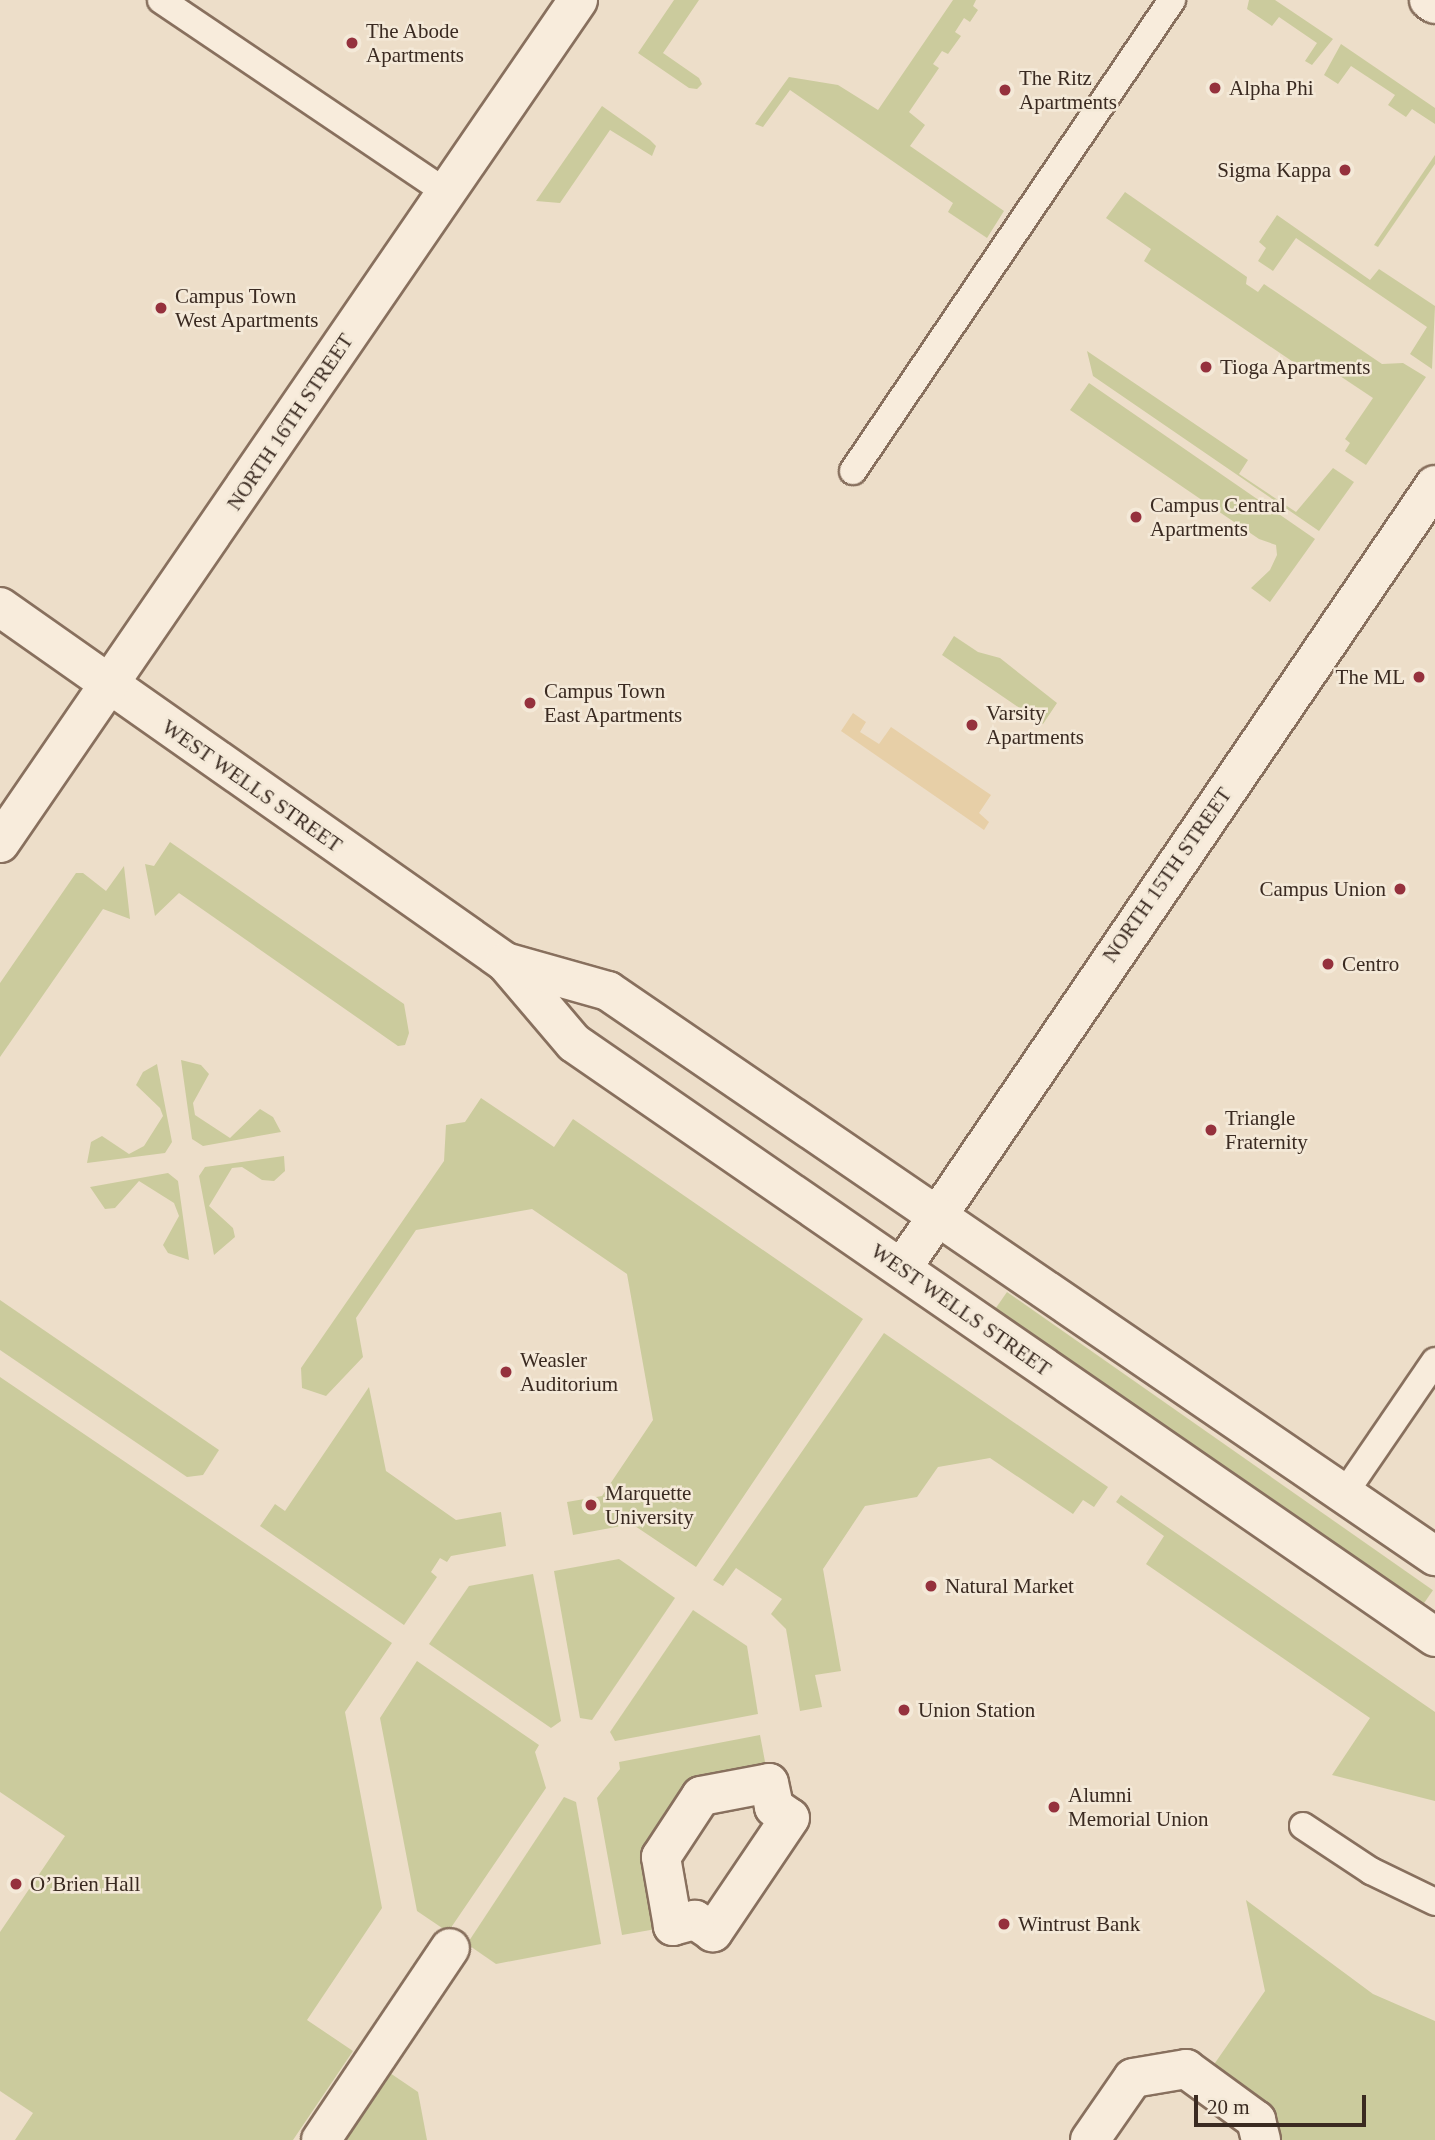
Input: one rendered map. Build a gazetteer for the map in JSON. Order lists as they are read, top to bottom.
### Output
{
  "streets": {
    "street": ["NORTH 16TH STREET", "WEST WELLS STREET", "NORTH 15TH STREET"]
  },
  "crossings": [
    ["NORTH 16TH STREET", "WEST WELLS STREET"],
    ["WEST WELLS STREET", "NORTH 15TH STREET"]
  ],
  "places": [
    "The Abode Apartments",
    "Alpha Phi",
    "The Ritz Apartments",
    "Sigma Kappa",
    "Campus Town West Apartments",
    "Tioga Apartments",
    "Campus Central Apartments",
    "The ML",
    "Campus Town East Apartments",
    "Varsity Apartments",
    "Campus Union",
    "Centro",
    "Triangle Fraternity",
    "Weasler Auditorium",
    "Marquette University",
    "Natural Market",
    "Union Station",
    "Alumni Memorial Union",
    "O’Brien Hall",
    "Wintrust Bank"
  ],
  "scale_bar": "20 m"
}
